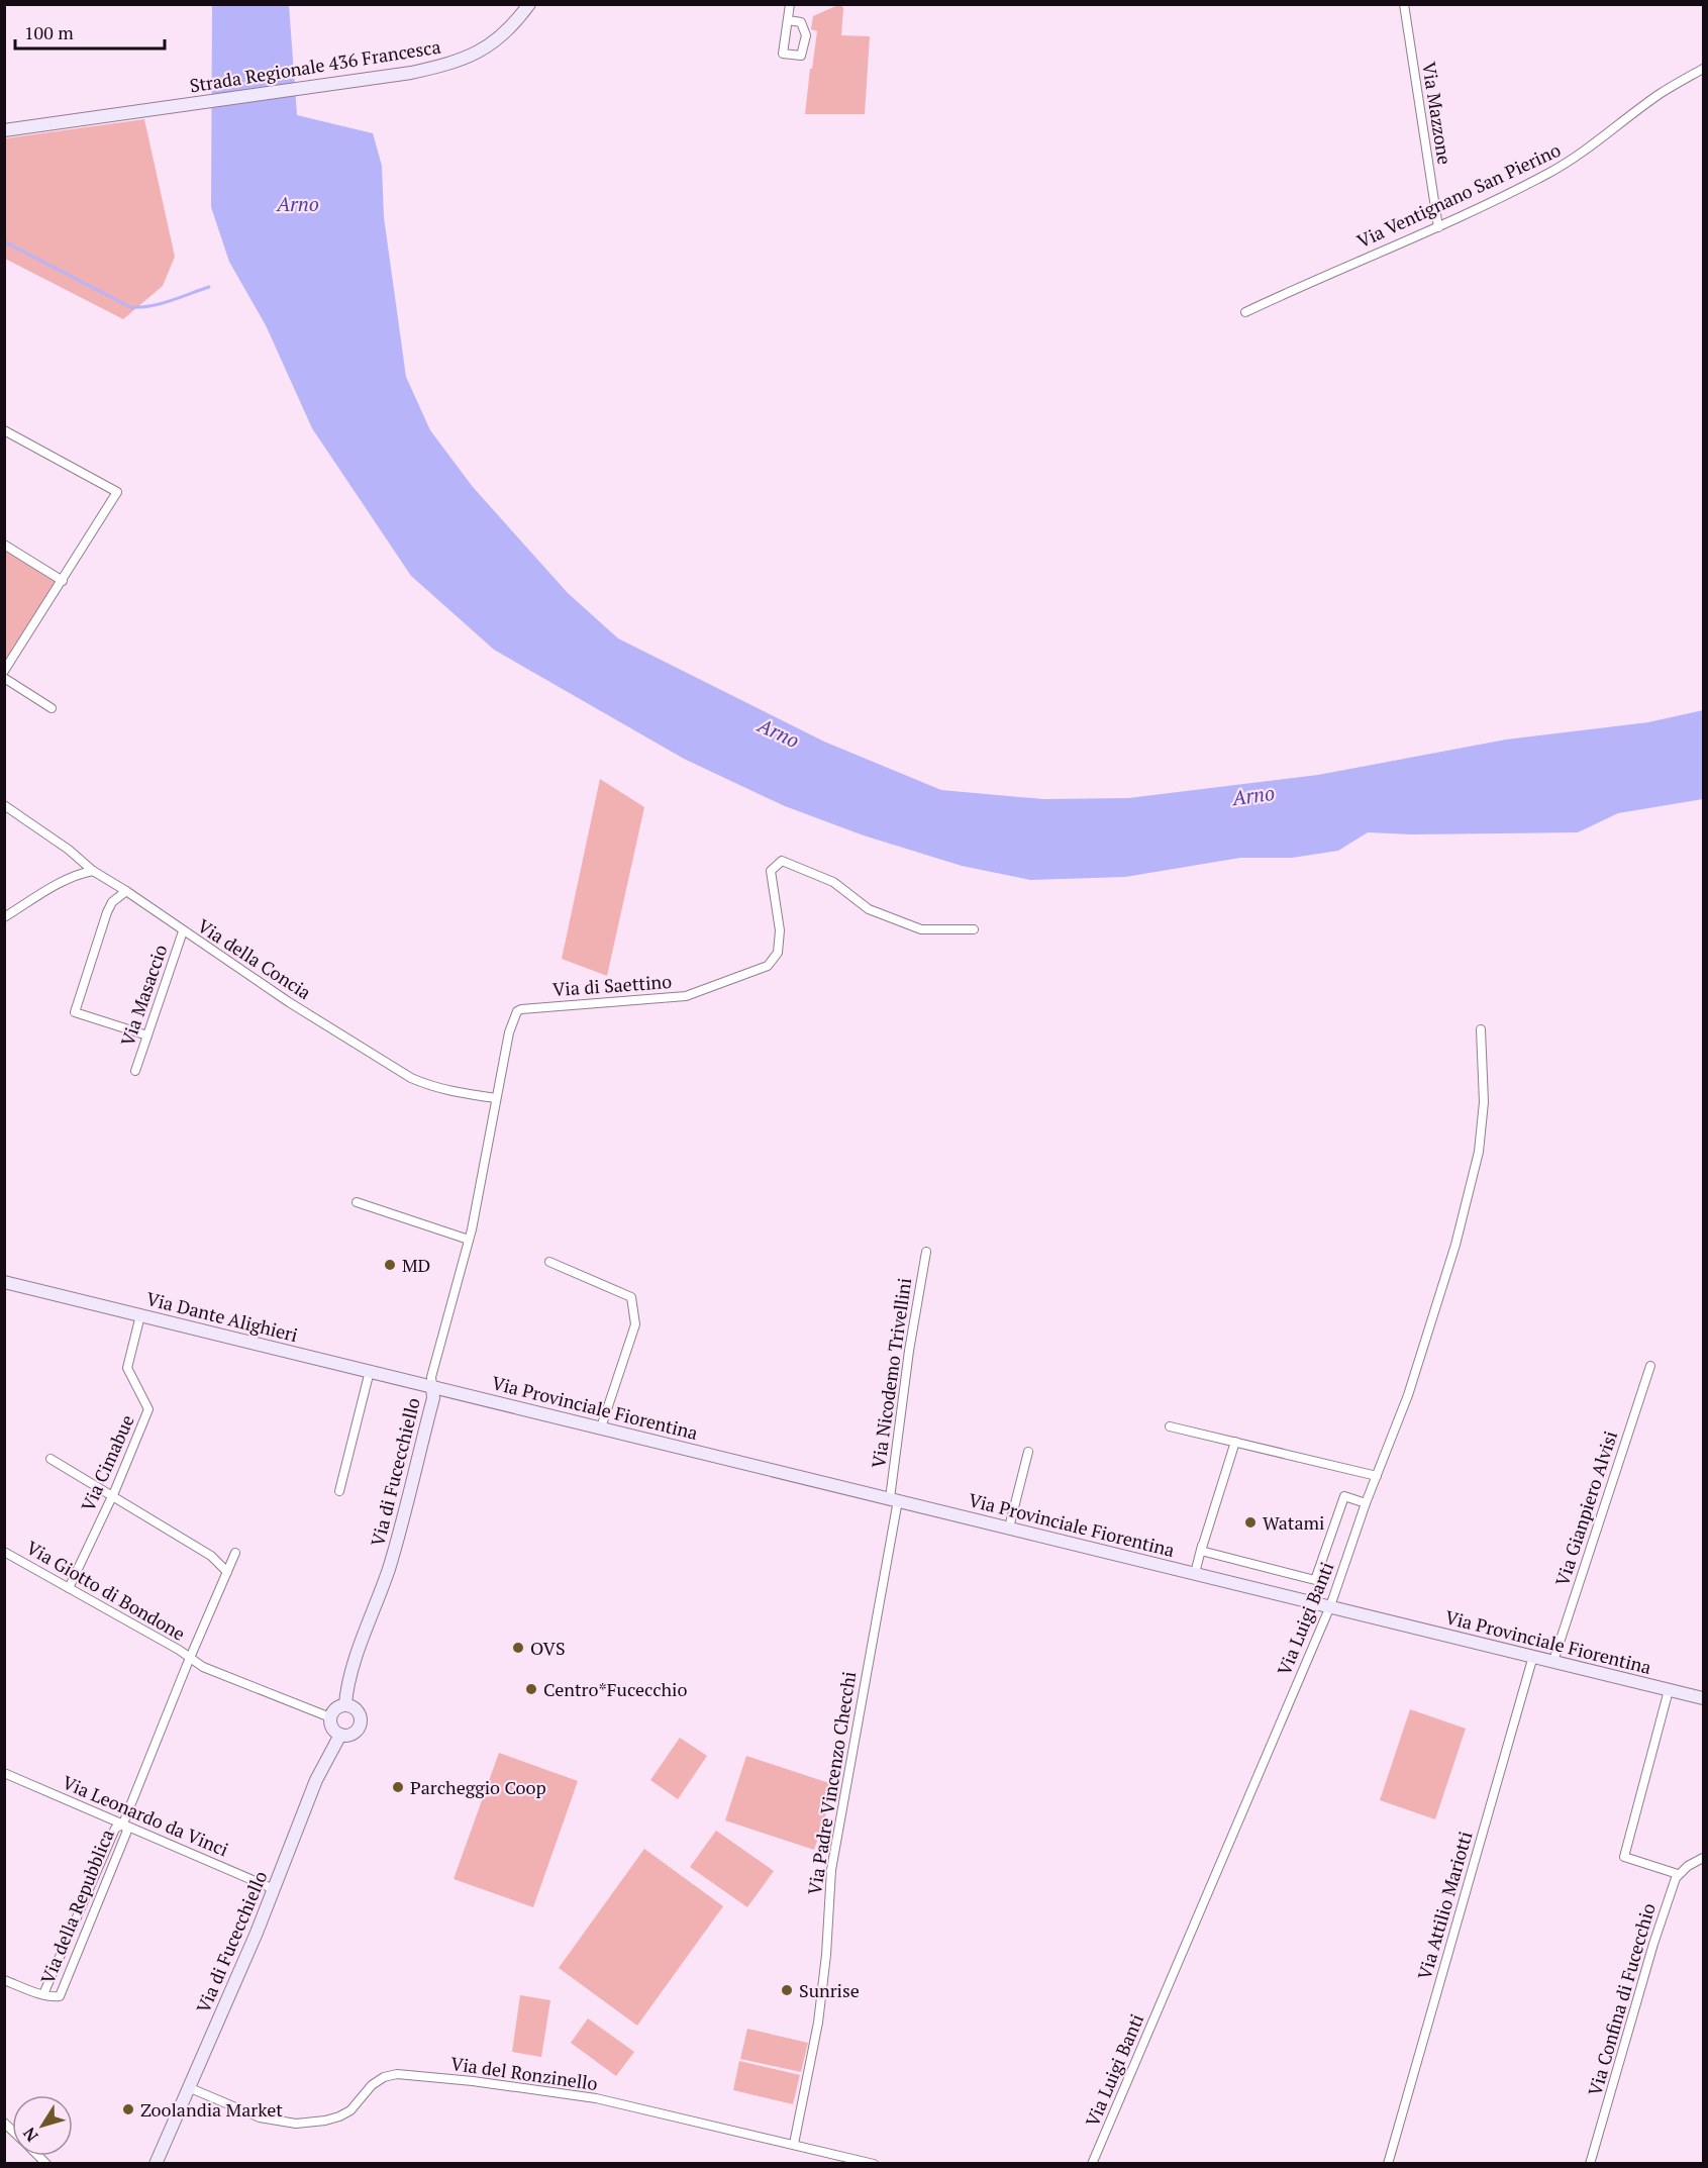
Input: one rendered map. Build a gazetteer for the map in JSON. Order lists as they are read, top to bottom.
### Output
{
  "streets": {
    "main road": [
      "Strada Regionale 436 Francesca",
      "Via Dante Alighieri",
      "Via Provinciale Fiorentina",
      "Via di Fucecchiello"
    ],
    "street": [
      "Via Mazzone",
      "Via Ventignano San Pierino",
      "Via della Concia",
      "Via di Saettino",
      "Via Masaccio",
      "Via Nicodemo Trivellini",
      "Via Cimabue",
      "Via Gianpiero Alvisi",
      "Via Giotto di Bondone",
      "Via Luigi Banti",
      "Via Padre Vincenzo Checchi",
      "Via Leonardo da Vinci",
      "Via Attilio Mariotti",
      "Via della Repubblica",
      "Via Confina di Fucecchio",
      "Via del Ronzinello"
    ]
  },
  "crossings": [
    ["Via Mazzone", "Via Ventignano San Pierino"],
    ["Via della Concia", "Via di Saettino"],
    ["Via della Concia", "Via Masaccio"],
    ["Via di Saettino", "Via Dante Alighieri"],
    ["Via di Saettino", "Via Provinciale Fiorentina"],
    ["Via di Saettino", "Via di Fucecchiello"],
    ["Via Dante Alighieri", "Via Provinciale Fiorentina"],
    ["Via Dante Alighieri", "Via Cimabue"],
    ["Via Dante Alighieri", "Via di Fucecchiello"],
    ["Via Nicodemo Trivellini", "Via Provinciale Fiorentina"],
    ["Via Nicodemo Trivellini", "Via Padre Vincenzo Checchi"],
    ["Via Provinciale Fiorentina", "Via di Fucecchiello"],
    ["Via Provinciale Fiorentina", "Via Gianpiero Alvisi"],
    ["Via Provinciale Fiorentina", "Via Luigi Banti"],
    ["Via Provinciale Fiorentina", "Via Padre Vincenzo Checchi"],
    ["Via Provinciale Fiorentina", "Via Attilio Mariotti"],
    ["Via Cimabue", "Via Giotto di Bondone"],
    ["Via di Fucecchiello", "Via Giotto di Bondone"],
    ["Via di Fucecchiello", "Via Leonardo da Vinci"],
    ["Via di Fucecchiello", "Via del Ronzinello"],
    ["Via Padre Vincenzo Checchi", "Via del Ronzinello"],
    ["Via Leonardo da Vinci", "Via della Repubblica"]
  ],
  "water": ["Arno"],
  "places": [
    "MD",
    "Watami",
    "OVS",
    "Centro*Fucecchio",
    "Parcheggio Coop",
    "Sunrise",
    "Zoolandia Market"
  ],
  "scale_bar": "100 m",
  "north": "bottom left"
}
